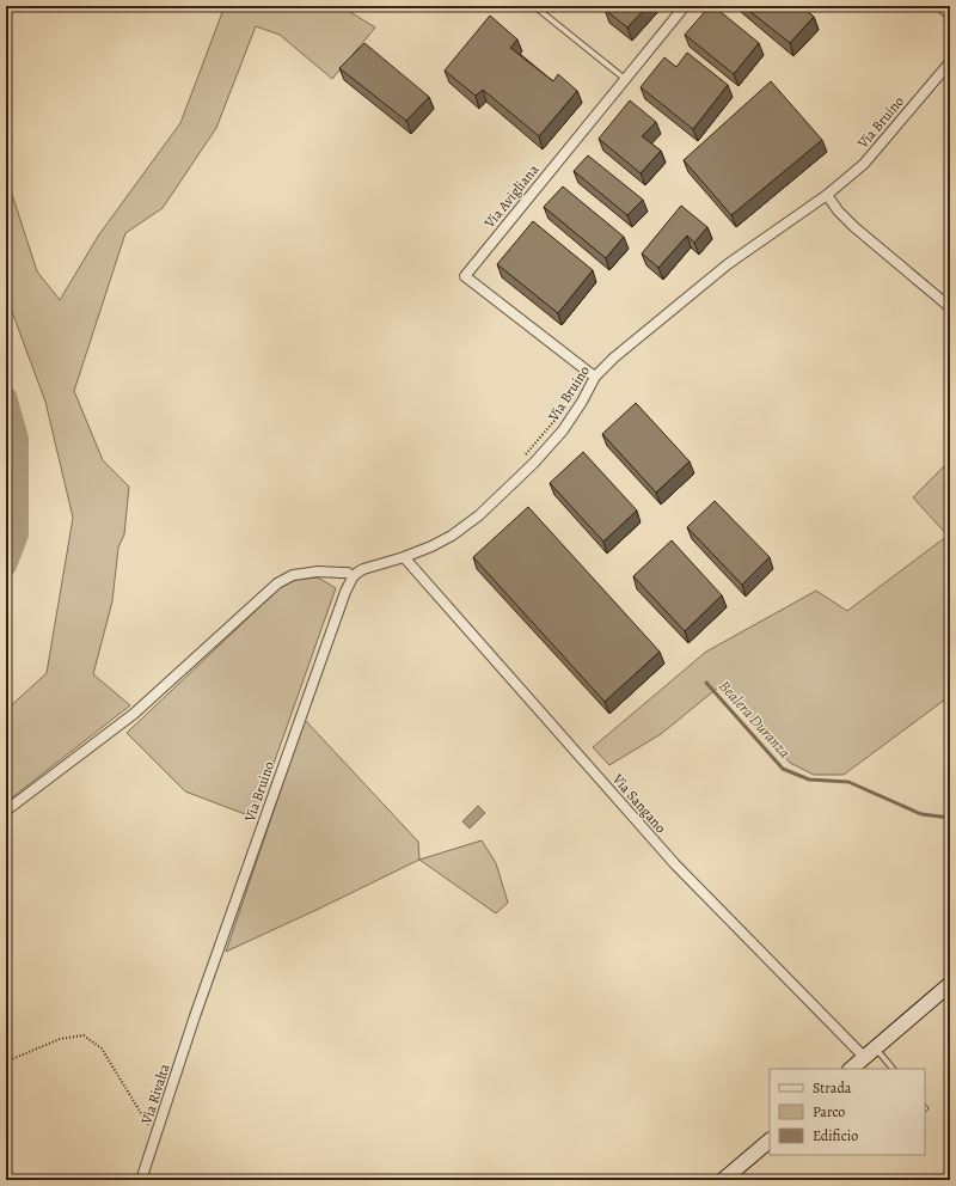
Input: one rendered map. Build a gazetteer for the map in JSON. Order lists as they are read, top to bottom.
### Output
{
  "streets": {
    "street": [
      "Via Bruino",
      "Via Avigliana",
      "Via Sangano",
      "Via Rivalta"
    ]
  },
  "crossings": [
    ["Via Bruino", "Via Avigliana"],
    ["Via Bruino", "Via Sangano"],
    ["Via Bruino", "Via Rivalta"]
  ],
  "water": ["Bealera Duranza"],
  "legend": ["Strada", "Parco", "Edificio"]
}
